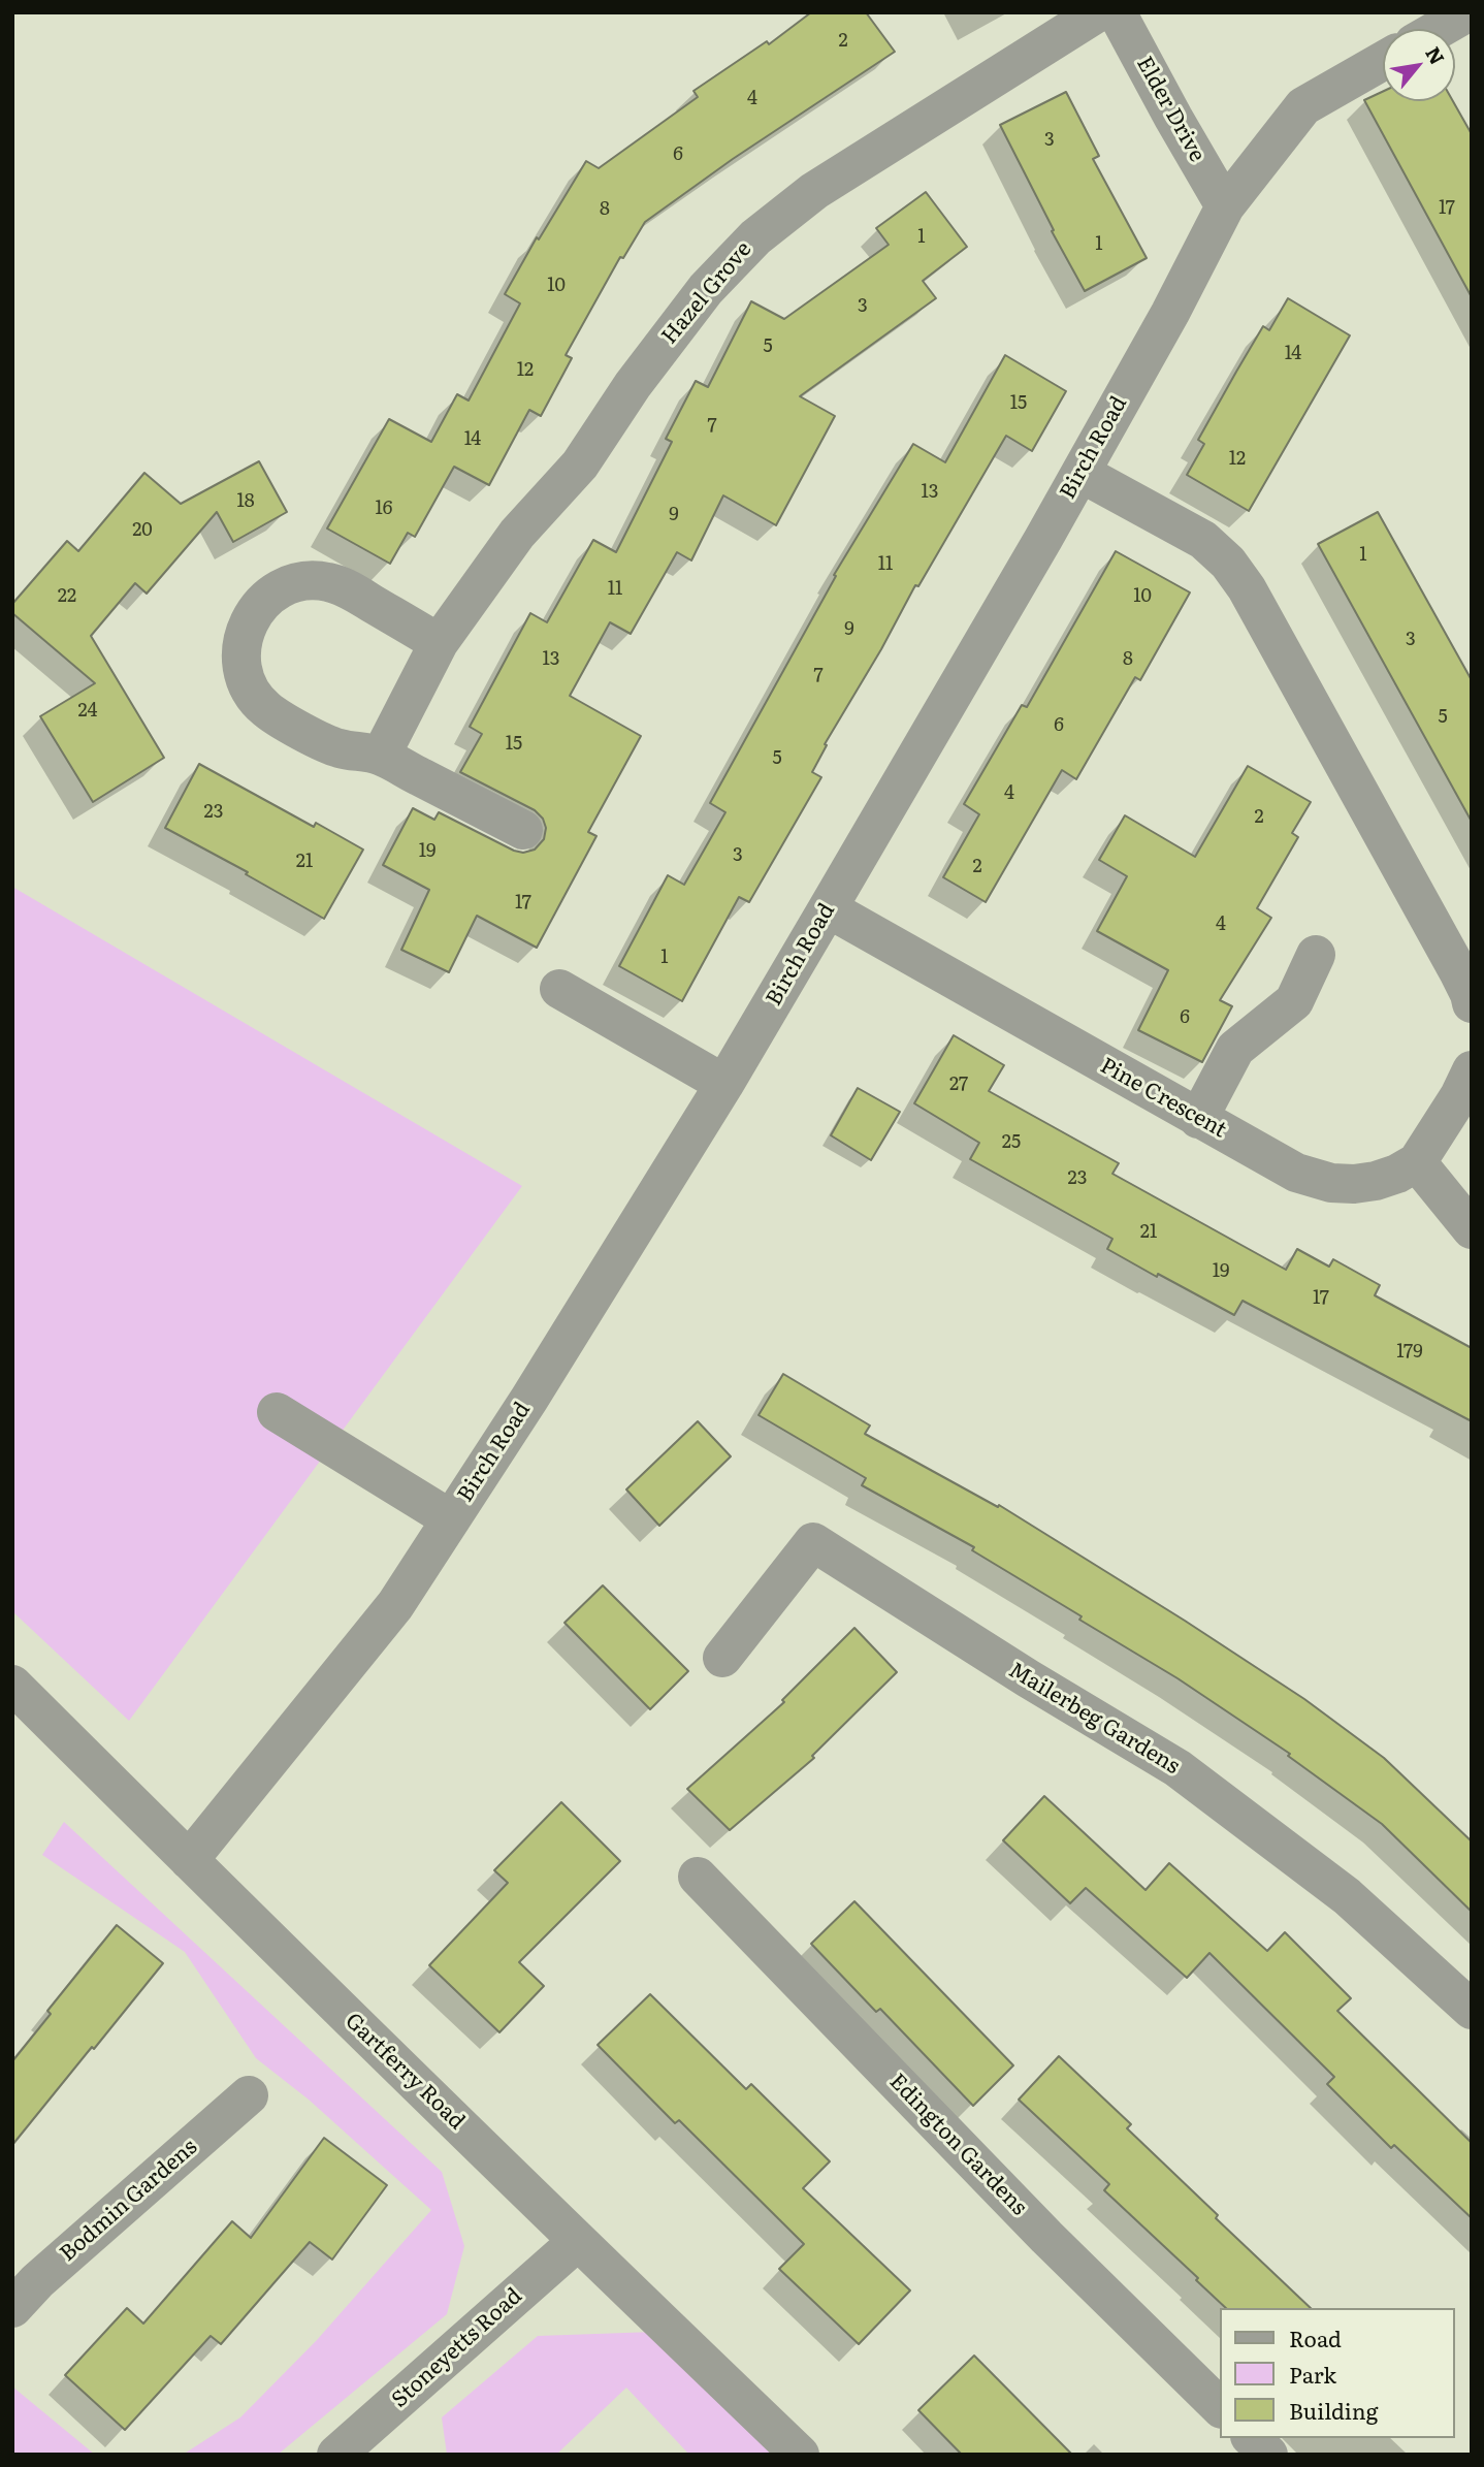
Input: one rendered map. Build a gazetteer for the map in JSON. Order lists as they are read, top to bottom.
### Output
{
  "streets": {
    "street": [
      "Elder Drive",
      "Hazel Grove",
      "Birch Road",
      "Pine Crescent",
      "Mailerbeg Gardens",
      "Gartferry Road",
      "Edington Gardens",
      "Bodmin Gardens",
      "Stoneyetts Road"
    ]
  },
  "crossings": [
    ["Elder Drive", "Birch Road"],
    ["Birch Road", "Pine Crescent"],
    ["Birch Road", "Gartferry Road"],
    ["Gartferry Road", "Stoneyetts Road"]
  ],
  "house_numbers": [
    "2",
    "4",
    "3",
    "6",
    "17",
    "8",
    "1",
    "1",
    "10",
    "3",
    "5",
    "14",
    "12",
    "15",
    "7",
    "14",
    "12",
    "13",
    "18",
    "16",
    "9",
    "20",
    "1",
    "11",
    "11",
    "22",
    "10",
    "9",
    "3",
    "13",
    "8",
    "7",
    "24",
    "5",
    "6",
    "15",
    "5",
    "4",
    "23",
    "2",
    "19",
    "3",
    "21",
    "2",
    "17",
    "4",
    "1",
    "6",
    "27",
    "25",
    "23",
    "21",
    "19",
    "17",
    "179"
  ],
  "legend": ["Road", "Park", "Building"],
  "north": "top right"
}
